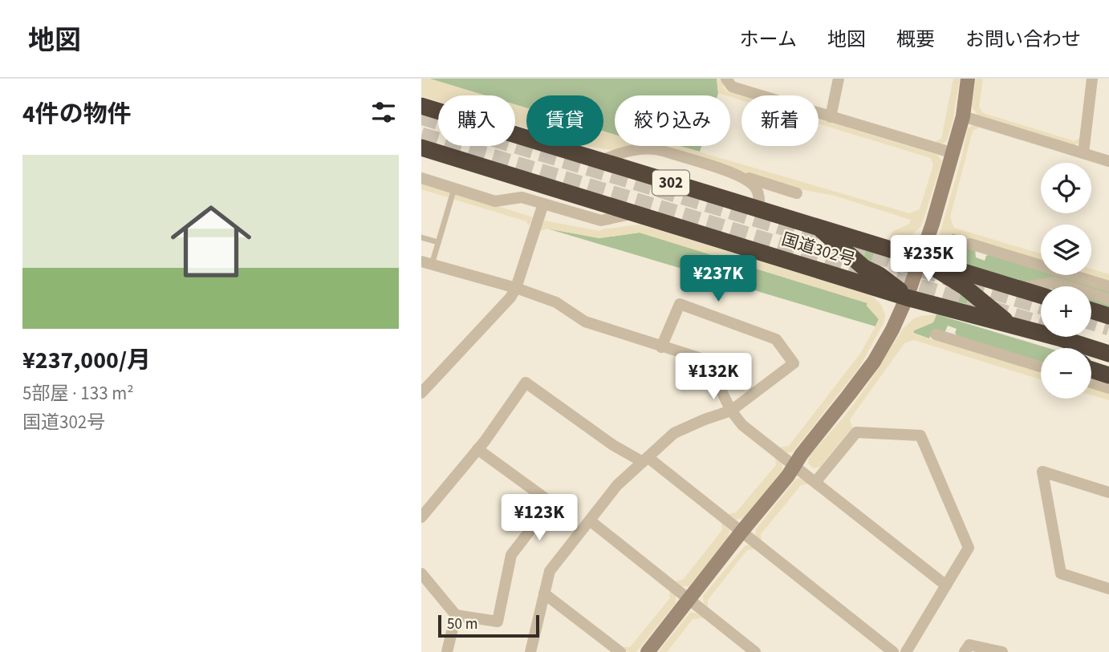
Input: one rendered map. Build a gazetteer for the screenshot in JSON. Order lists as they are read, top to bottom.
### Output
{
  "streets": {
    "highway": ["302", "国道302号"]
  },
  "scale_bar": "50 m",
  "page": {
    "header": "地図",
    "nav": [
      "ホーム",
      "地図",
      "概要",
      "お問い合わせ"
    ],
    "heading": "4件の物件",
    "chip": [
      "購入",
      "賃貸",
      "絞り込み",
      "新着"
    ],
    "list": [
      {
        "name": "¥237,000/月",
        "note": "5部屋 · 133 m² · 国道302号"
      }
    ],
    "map_buttons": ["+", "−"],
    "price": [
      "¥235K",
      "¥237K",
      "¥132K",
      "¥123K"
    ],
    "scale": "50 m"
  }
}
